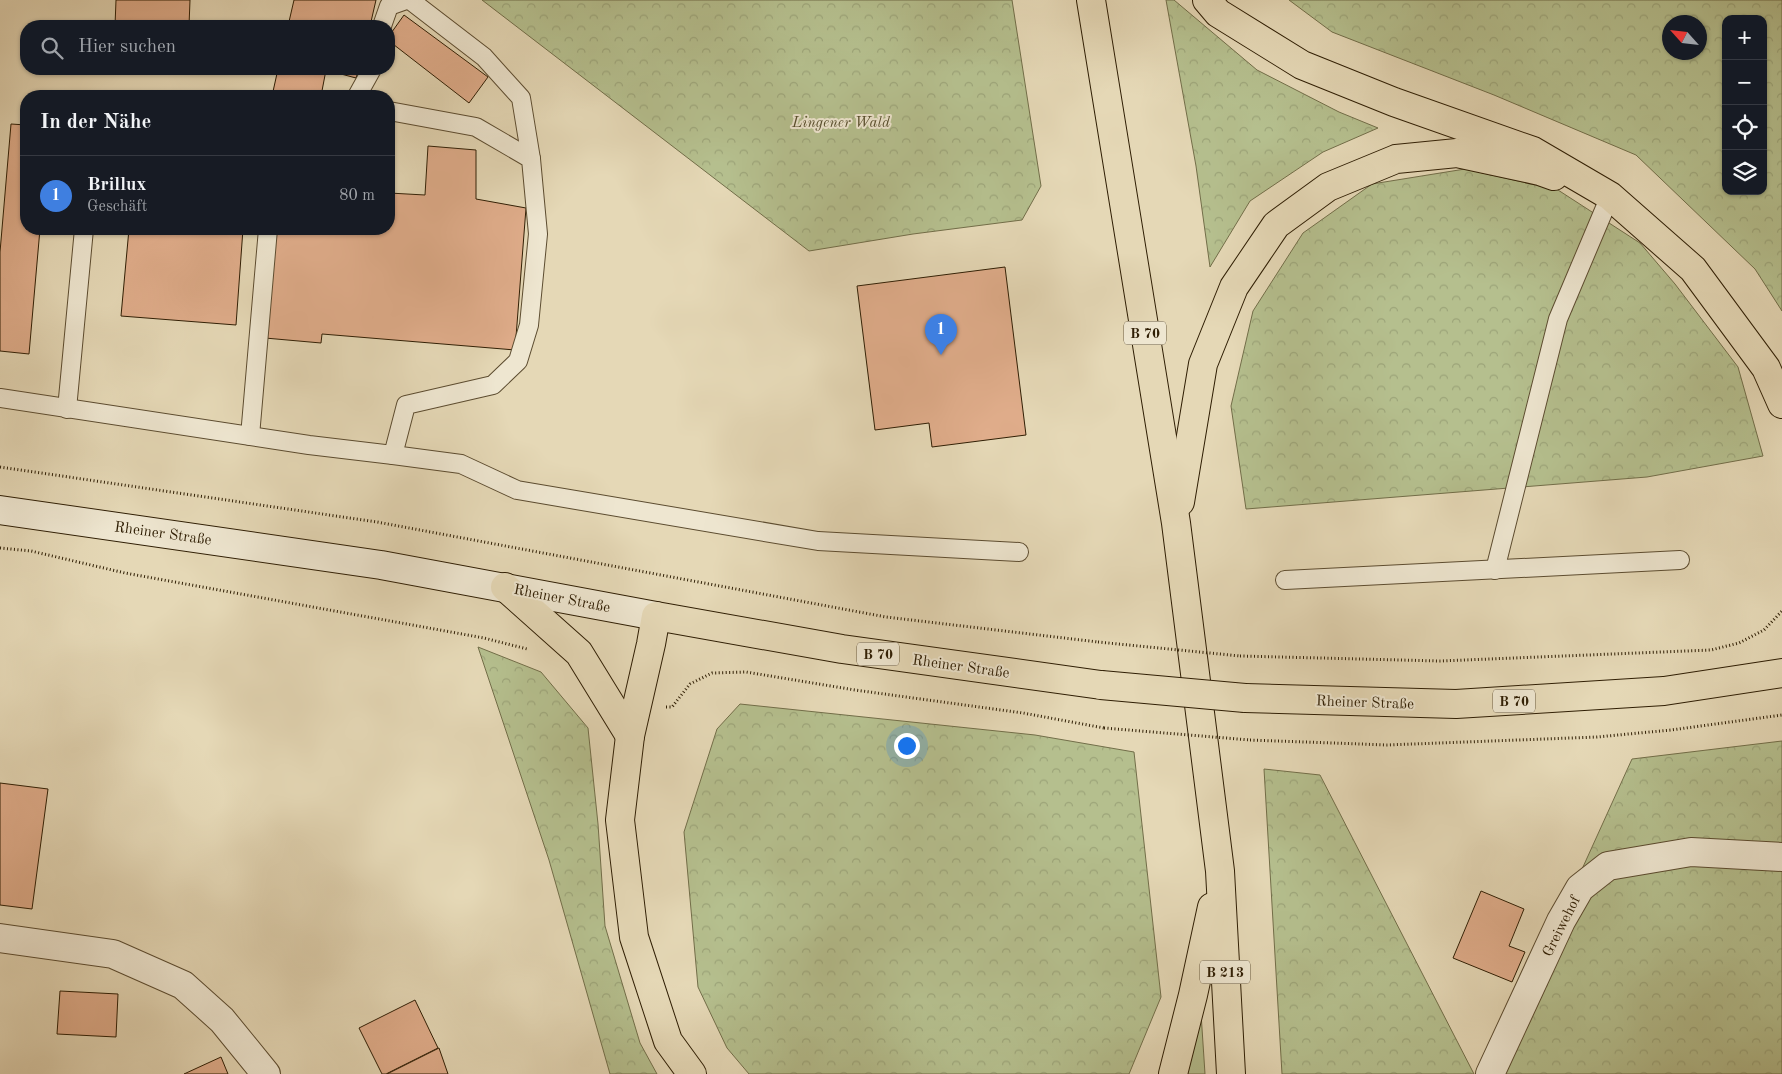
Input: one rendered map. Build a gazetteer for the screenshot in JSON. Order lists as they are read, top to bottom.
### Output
{
  "streets": {
    "main road": ["B 70", "Rheiner Straße", "B 213"],
    "street": ["Greiwehof"]
  },
  "crossings": [
    ["B 70", "B 213"]
  ],
  "parks": ["Lingener Wald"],
  "north": "top left",
  "page": {
    "map_buttons": ["+", "−"],
    "search": "Hier suchen",
    "heading": "In der Nähe",
    "list": [
      {
        "mark": "1",
        "name": "Brillux",
        "note": "Geschäft",
        "value": "80 m"
      }
    ],
    "pins": "1"
  }
}
